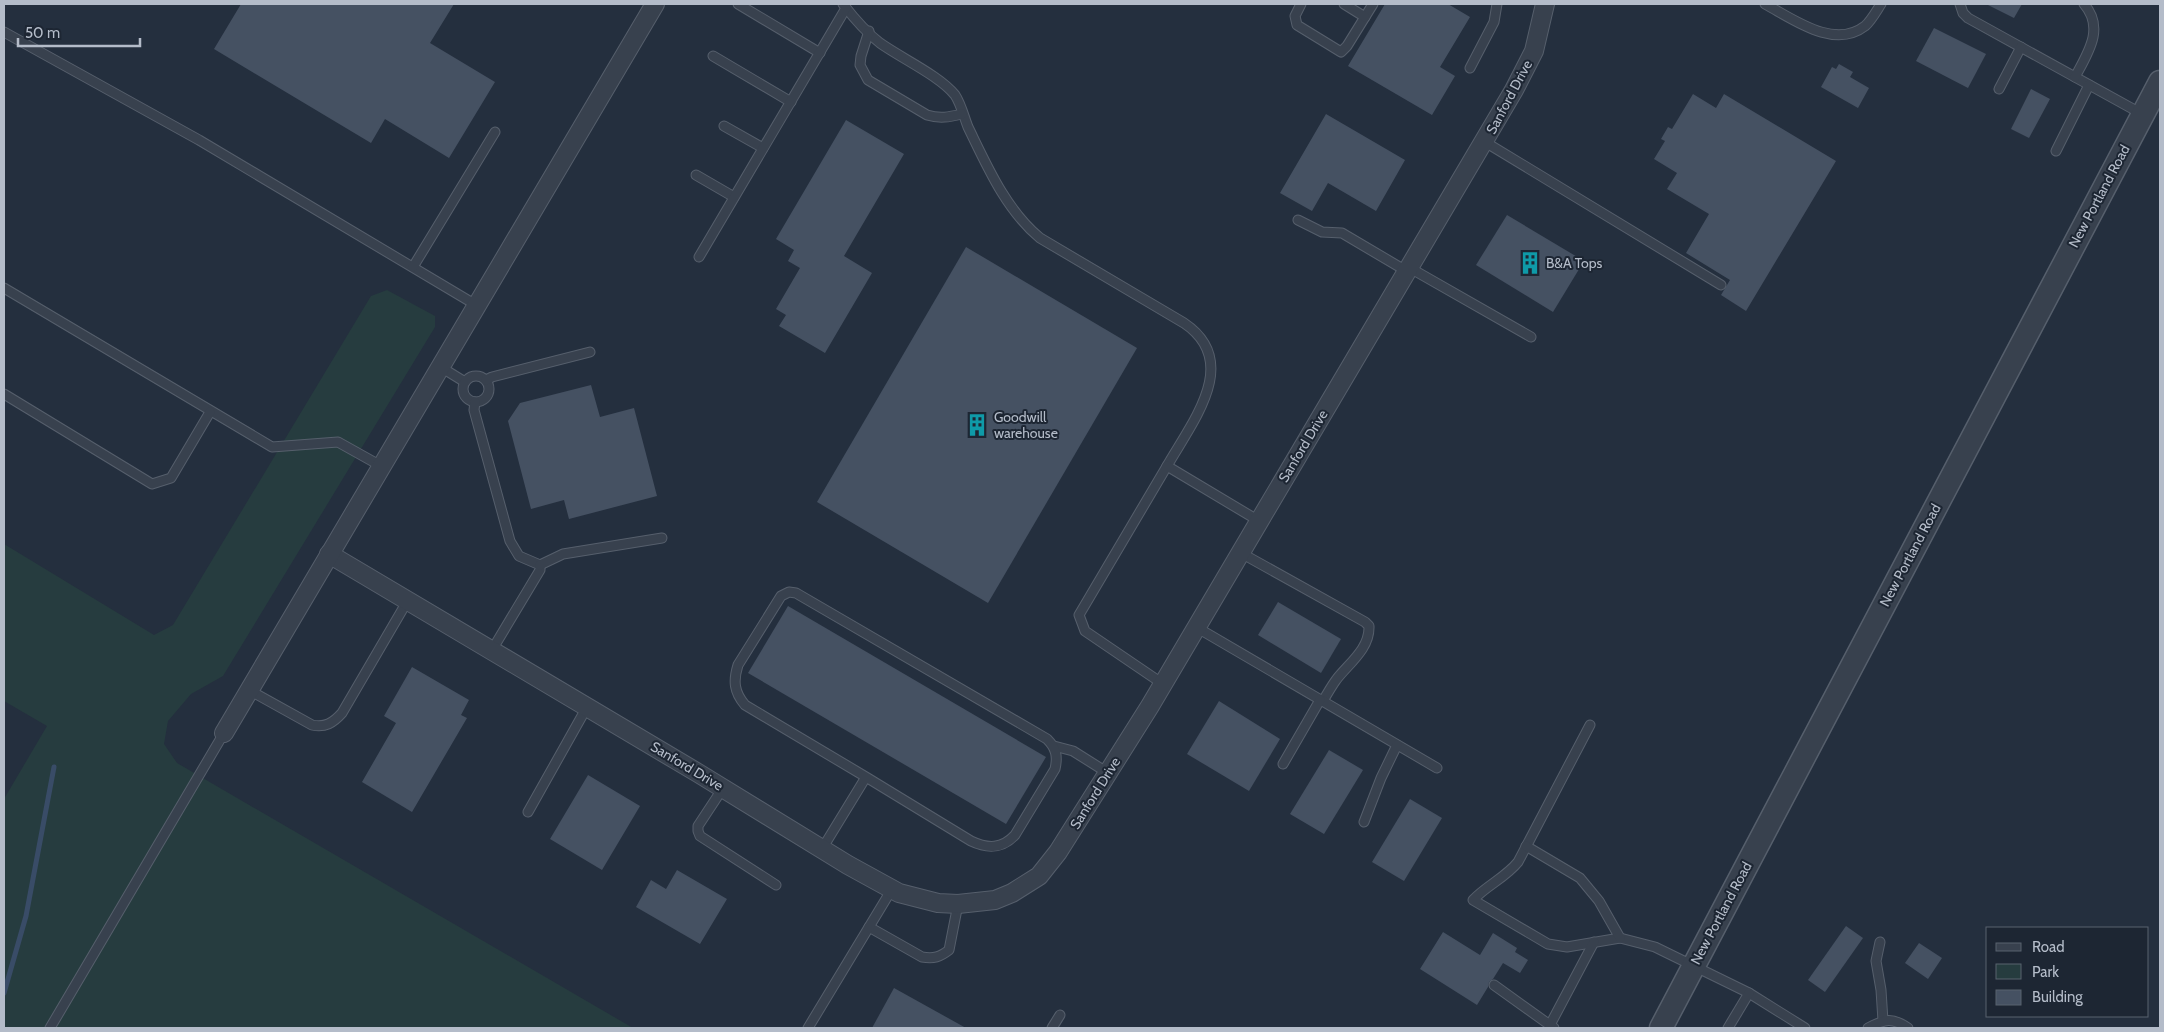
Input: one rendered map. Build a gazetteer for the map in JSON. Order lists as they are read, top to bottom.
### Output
{
  "streets": {
    "street": ["Sanford Drive", "New Portland Road"]
  },
  "places": {
    "building": ["B&A Tops", "Goodwill warehouse"]
  },
  "legend": ["Road", "Park", "Building"],
  "scale_bar": "50 m"
}
